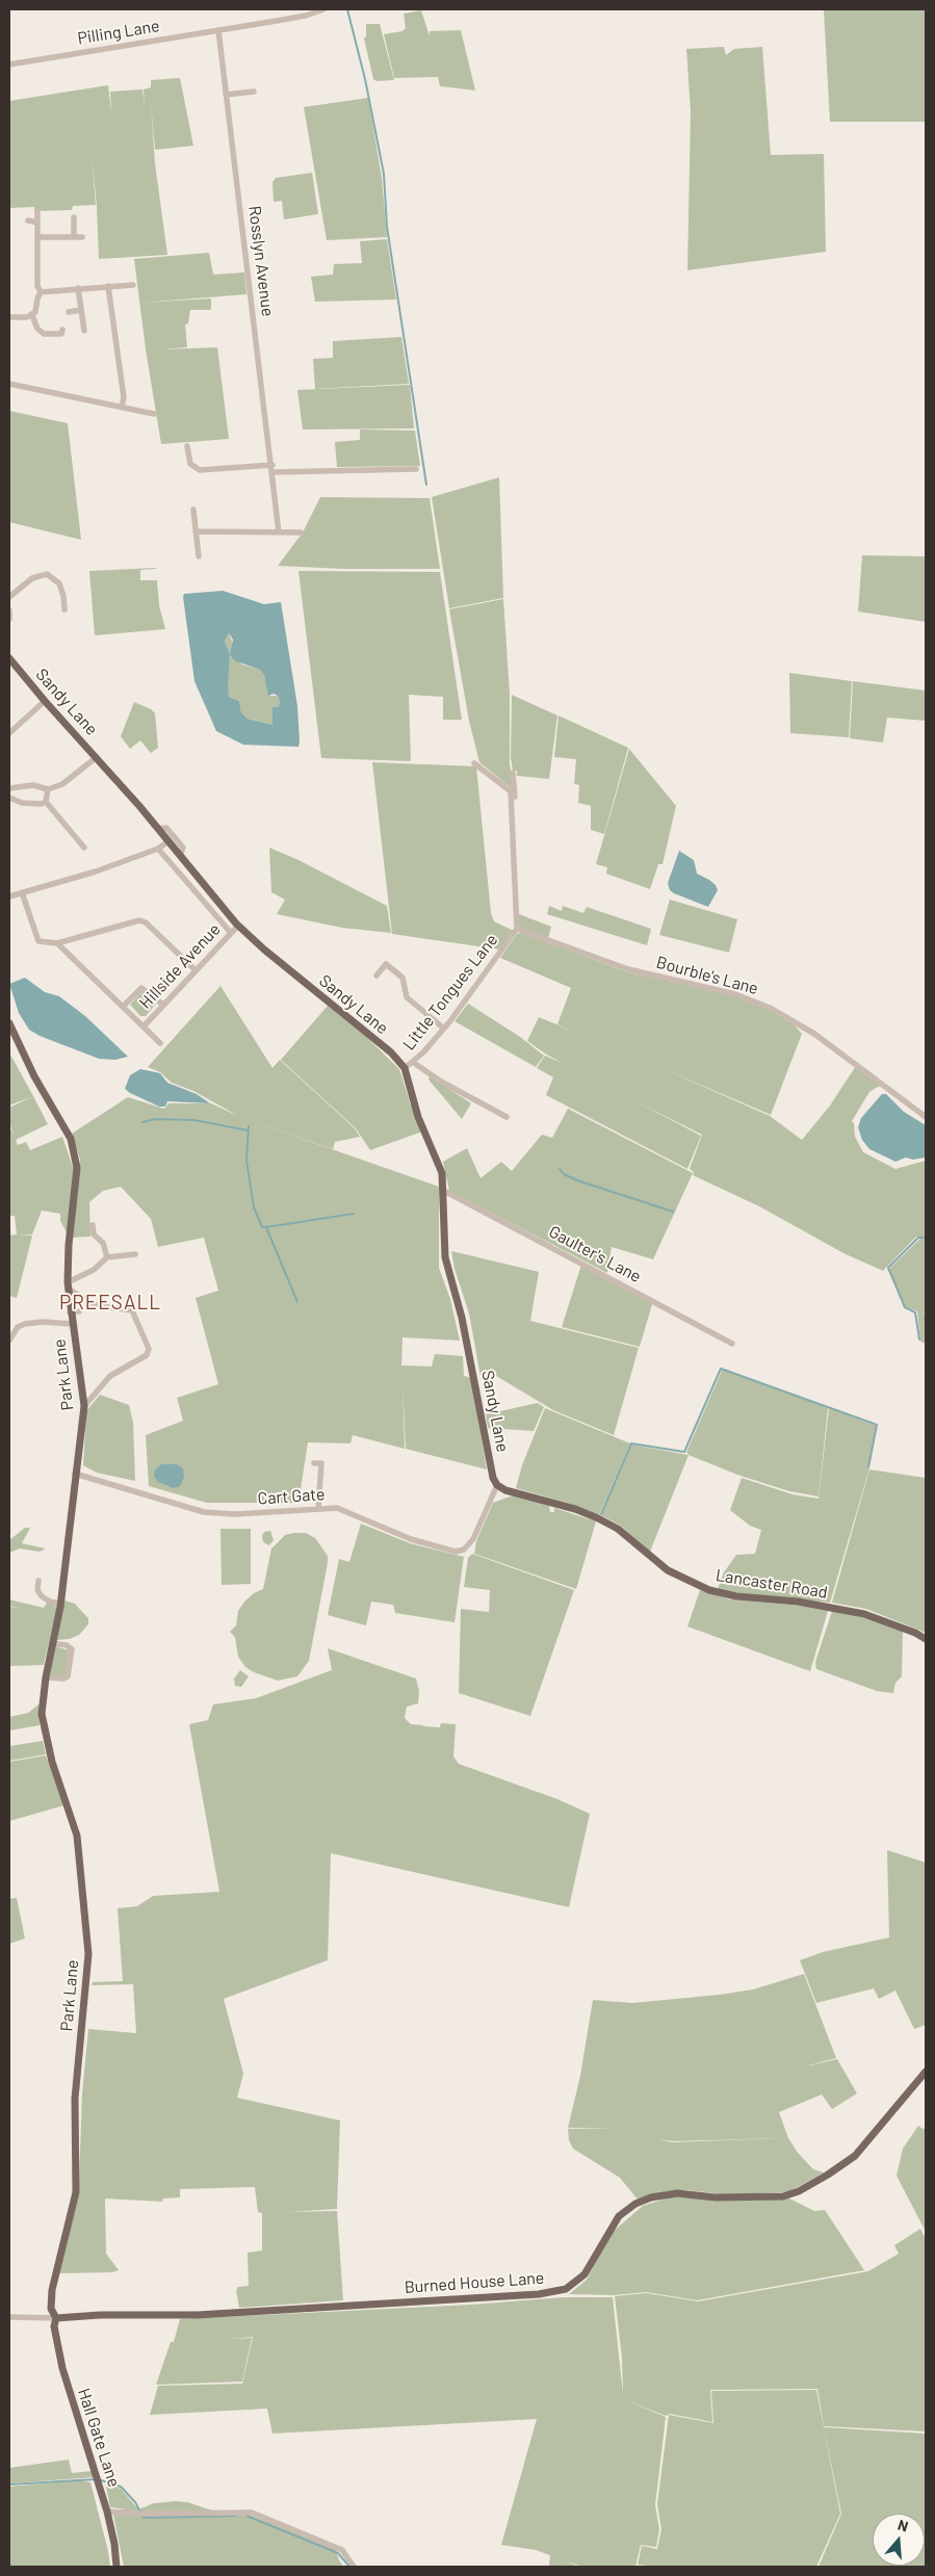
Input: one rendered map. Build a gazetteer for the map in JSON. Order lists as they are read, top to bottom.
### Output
{
  "streets": {
    "main road": [
      "Sandy Lane",
      "Park Lane",
      "Lancaster Road",
      "Burned House Lane",
      "Hall Gate Lane"
    ],
    "street": [
      "Pilling Lane",
      "Rosslyn Avenue",
      "Hillside Avenue",
      "Bourble's Lane",
      "Little Tongues Lane",
      "Gaulter's Lane",
      "Cart Gate"
    ]
  },
  "crossings": [
    ["Pilling Lane", "Rosslyn Avenue"],
    ["Sandy Lane", "Hillside Avenue"],
    ["Sandy Lane", "Little Tongues Lane"],
    ["Sandy Lane", "Gaulter's Lane"],
    ["Sandy Lane", "Cart Gate"],
    ["Sandy Lane", "Lancaster Road"],
    ["Bourble's Lane", "Little Tongues Lane"],
    ["Park Lane", "Cart Gate"],
    ["Park Lane", "Burned House Lane"],
    ["Park Lane", "Hall Gate Lane"],
    ["Cart Gate", "Lancaster Road"],
    ["Burned House Lane", "Hall Gate Lane"]
  ],
  "districts": ["PREESALL"],
  "north": "top"
}
